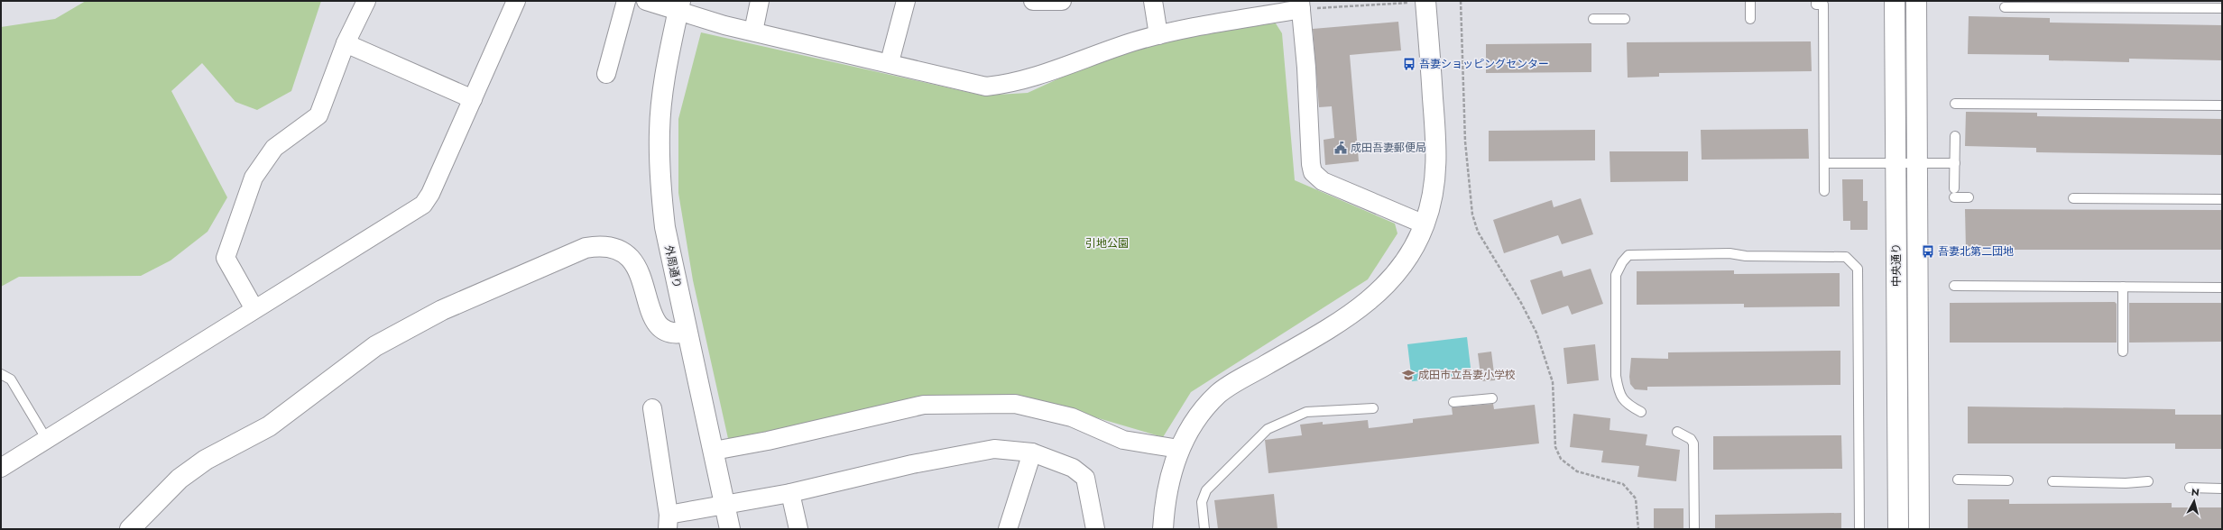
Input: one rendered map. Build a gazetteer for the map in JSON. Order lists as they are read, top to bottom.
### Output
{
  "streets": {
    "street": ["中央通り", "外周通り"]
  },
  "parks": ["引地公園"],
  "places": {
    "bus stop": ["吾妻ショッピングセンター", "吾妻北第二団地"],
    "public building": ["成田吾妻郵便局"],
    "school or university": ["成田市立吾妻小学校"]
  },
  "north": "top"
}
